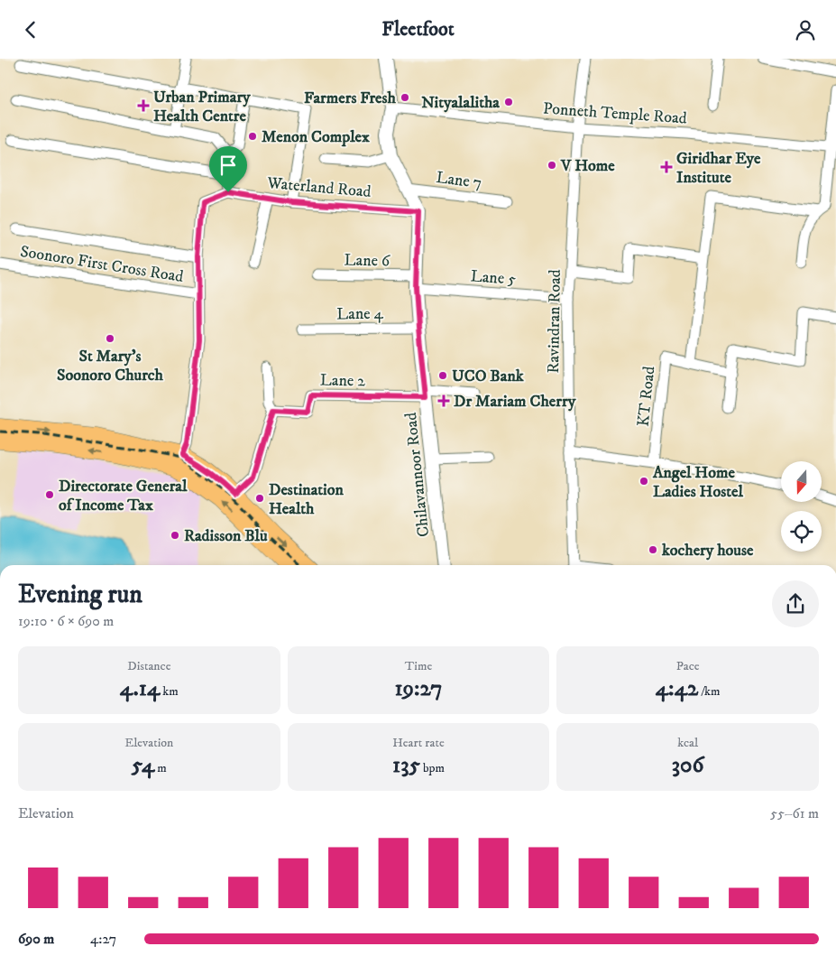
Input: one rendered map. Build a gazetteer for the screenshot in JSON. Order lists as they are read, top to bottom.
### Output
{
  "streets": {
    "street": [
      "Ponneth Temple Road",
      "Lane 7",
      "Waterland Road",
      "Lane 6",
      "Soonoro First Cross Road",
      "Lane 5",
      "Lane 4",
      "Ravindran Road",
      "Lane 2",
      "KT Road",
      "Chilavannoor Road"
    ]
  },
  "crossings": [
    ["Ponneth Temple Road", "Ravindran Road"],
    ["Ponneth Temple Road", "Chilavannoor Road"],
    ["Lane 7", "Chilavannoor Road"],
    ["Waterland Road", "Chilavannoor Road"],
    ["Lane 6", "Lane 5"],
    ["Lane 6", "Chilavannoor Road"],
    ["Lane 5", "Ravindran Road"],
    ["Lane 5", "Chilavannoor Road"],
    ["Lane 4", "Chilavannoor Road"],
    ["Lane 2", "Chilavannoor Road"]
  ],
  "places": {
    "other": [
      "Farmers Fresh",
      "Nityalalitha",
      "Menon Complex",
      "V Home",
      "St Mary's Soonoro Church",
      "UCO Bank",
      "Angel Home Ladies Hostel",
      "Directorate General of Income Tax",
      "Destination Health",
      "Radisson Blu",
      "kochery house"
    ],
    "health": ["Urban Primary Health Centre", "Giridhar Eye Institute", "Dr Mariam Cherry"]
  },
  "north": "bottom",
  "page": {
    "header": "Fleetfoot",
    "heading": ["Evening run", "19:10 · 6 × 690 m"],
    "stats": [
      ["Distance", "4.14 km"],
      ["Time", "19:27"],
      ["Pace", "4:42 /km"],
      ["Elevation", "54 m"],
      ["Heart rate", "135 bpm"],
      ["kcal", "306"]
    ],
    "chart": ["Elevation", "55–61 m"],
    "list": [
      {
        "name": "690 m",
        "note": "4:27"
      }
    ]
  }
}
